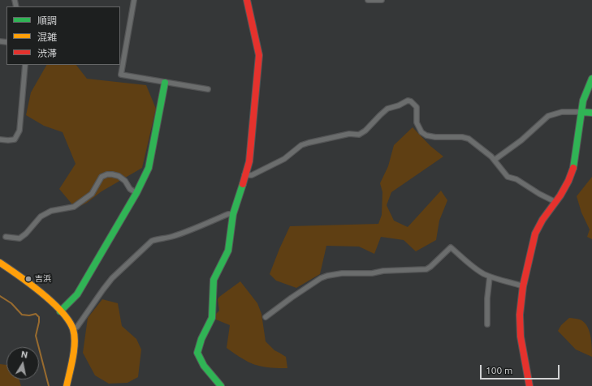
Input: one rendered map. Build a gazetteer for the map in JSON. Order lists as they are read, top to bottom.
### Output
{
  "places": ["吉浜"],
  "legend": ["順調", "混雑", "渋滞"],
  "scale_bar": "100 m",
  "north": "top"
}
